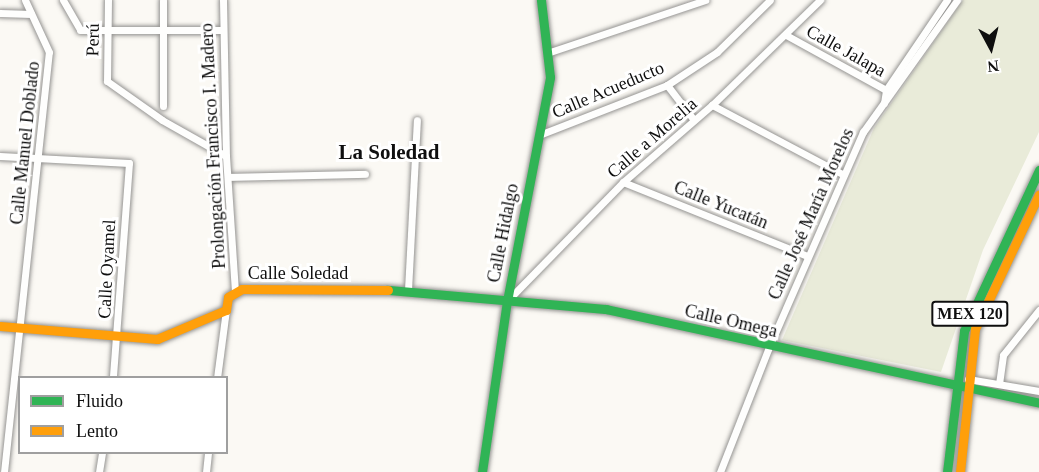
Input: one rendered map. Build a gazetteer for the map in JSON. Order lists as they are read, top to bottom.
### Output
{
  "streets": {
    "street": [
      "Perú",
      "Calle Jalapa",
      "Calle Acueducto",
      "Calle a Morelia",
      "Calle Manuel Doblado",
      "Prolongación Francisco I. Madero",
      "Calle Yucatán",
      "Calle José María Morelos",
      "Calle Hidalgo",
      "Calle Oyamel",
      "Calle Soledad",
      "MEX 120",
      "Calle Omega"
    ]
  },
  "crossings": [
    ["Perú", "Prolongación Francisco I. Madero"],
    ["Calle Jalapa", "Calle a Morelia"],
    ["Calle Jalapa", "Calle José María Morelos"],
    ["Calle Acueducto", "Calle Hidalgo"],
    ["Calle a Morelia", "Calle Yucatán"],
    ["Calle a Morelia", "Calle Hidalgo"],
    ["Calle a Morelia", "Calle Soledad"],
    ["Calle a Morelia", "Calle Omega"],
    ["Calle Manuel Doblado", "Calle Oyamel"],
    ["Prolongación Francisco I. Madero", "Calle Soledad"],
    ["Calle Yucatán", "Calle José María Morelos"],
    ["Calle José María Morelos", "Calle Omega"],
    ["Calle Hidalgo", "Calle Soledad"],
    ["Calle Hidalgo", "Calle Omega"],
    ["Calle Soledad", "Calle Omega"],
    ["MEX 120", "Calle Omega"]
  ],
  "districts": ["La Soledad"],
  "legend": ["Fluido", "Lento"],
  "north": "bottom"
}
